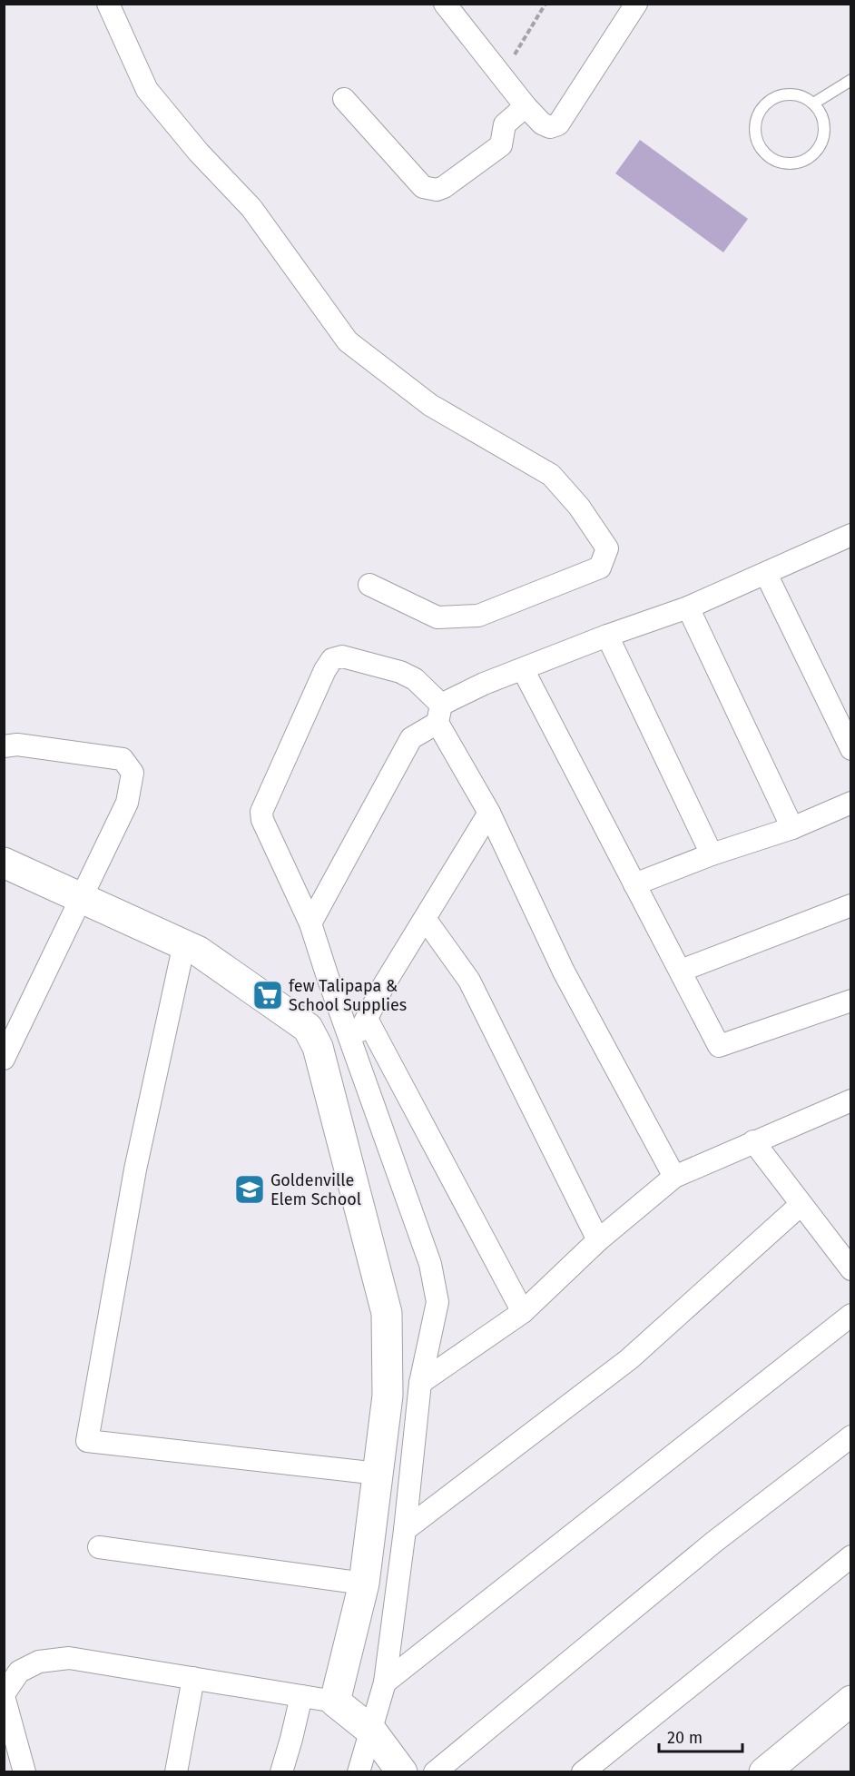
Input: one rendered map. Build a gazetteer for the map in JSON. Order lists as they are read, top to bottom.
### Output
{
  "places": {
    "supermarket": ["few Talipapa & School Supplies"],
    "school or university": ["Goldenville Elem School"]
  },
  "scale_bar": "20 m"
}
